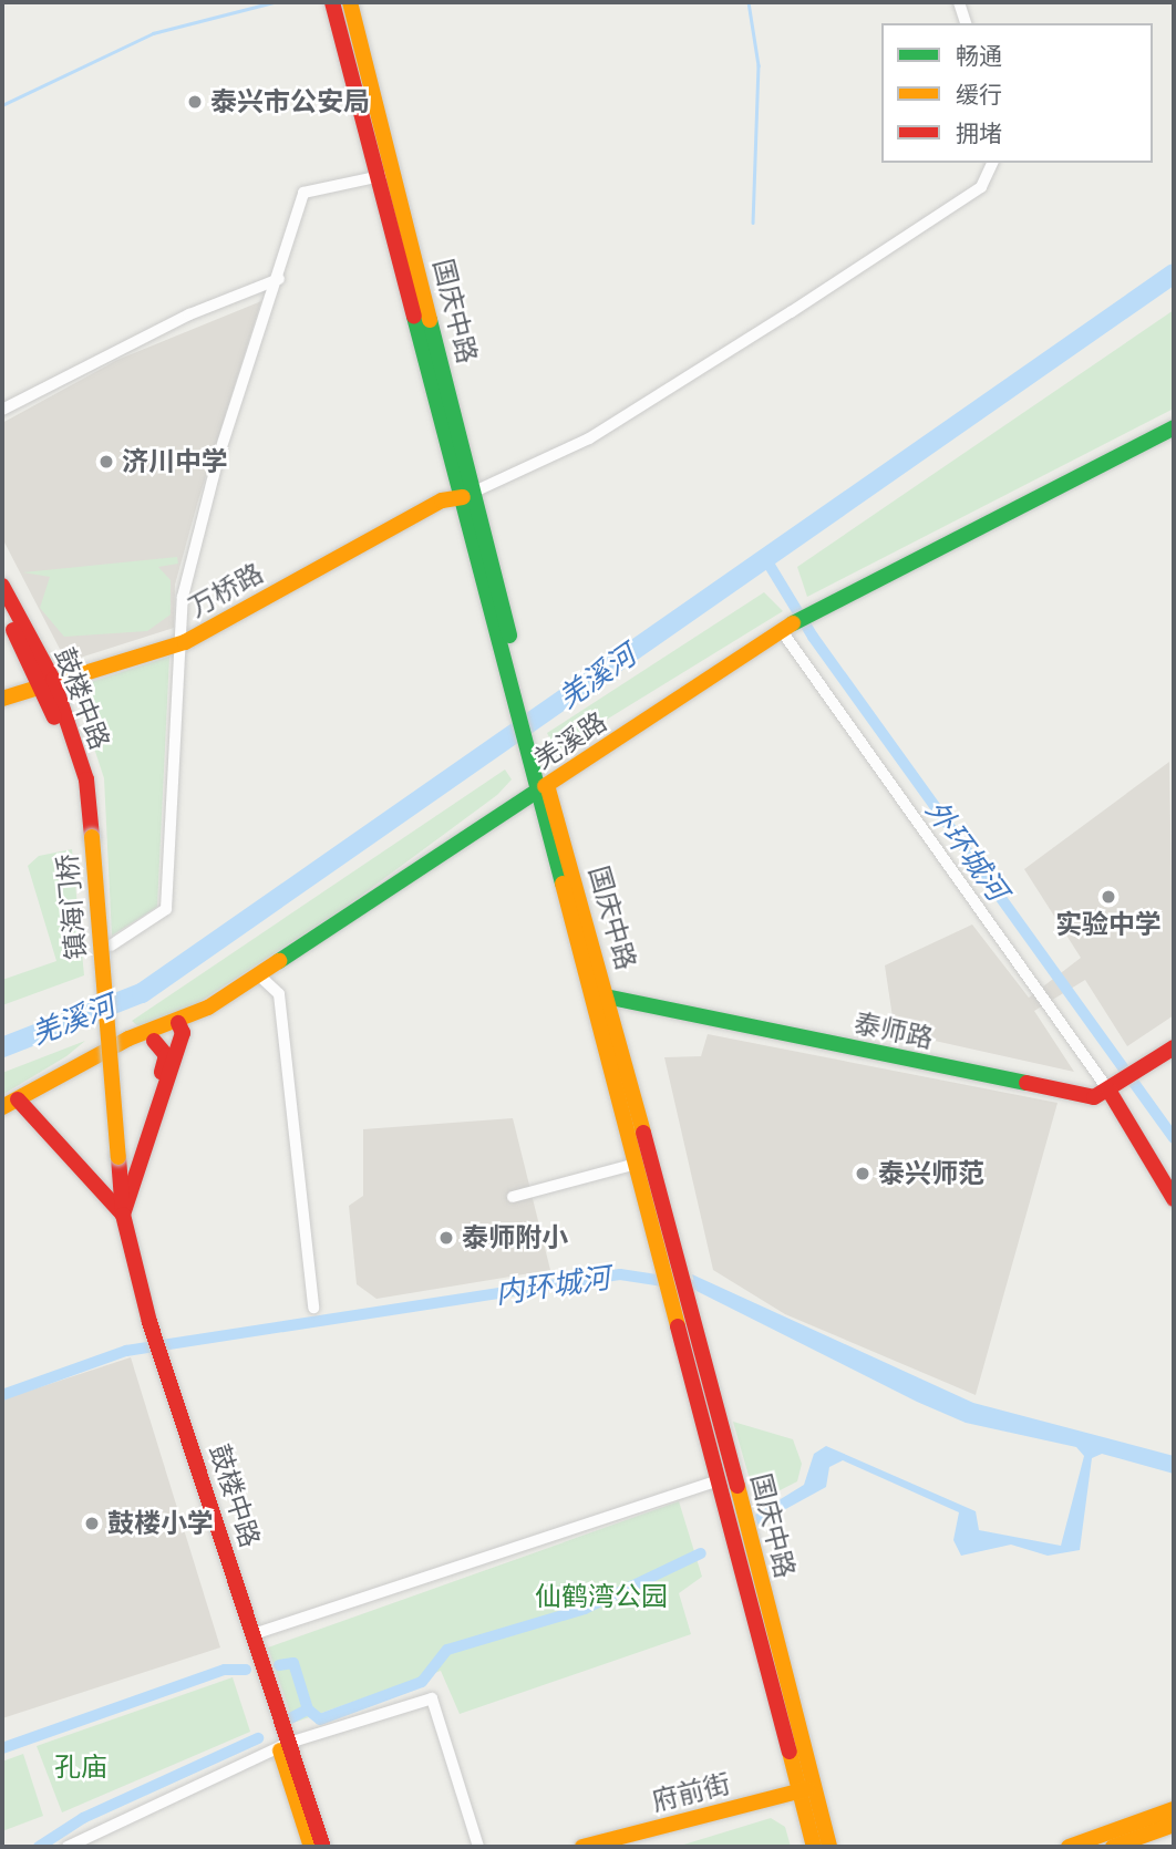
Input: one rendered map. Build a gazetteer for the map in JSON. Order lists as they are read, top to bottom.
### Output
{
  "streets": {
    "street": [
      "国庆中路",
      "万桥路",
      "鼓楼中路",
      "羌溪路",
      "镇海门桥",
      "泰师路",
      "府前街"
    ]
  },
  "crossings": [
    ["国庆中路", "万桥路"],
    ["国庆中路", "羌溪路"],
    ["国庆中路", "泰师路"],
    ["国庆中路", "府前街"],
    ["万桥路", "鼓楼中路"],
    ["鼓楼中路", "镇海门桥"]
  ],
  "water": ["羌溪河", "外环城河", "内环城河"],
  "parks": ["仙鹤湾公园", "孔庙"],
  "places": [
    "泰兴市公安局",
    "济川中学",
    "实验中学",
    "泰兴师范",
    "泰师附小",
    "鼓楼小学"
  ],
  "legend": ["畅通", "缓行", "拥堵"]
}
